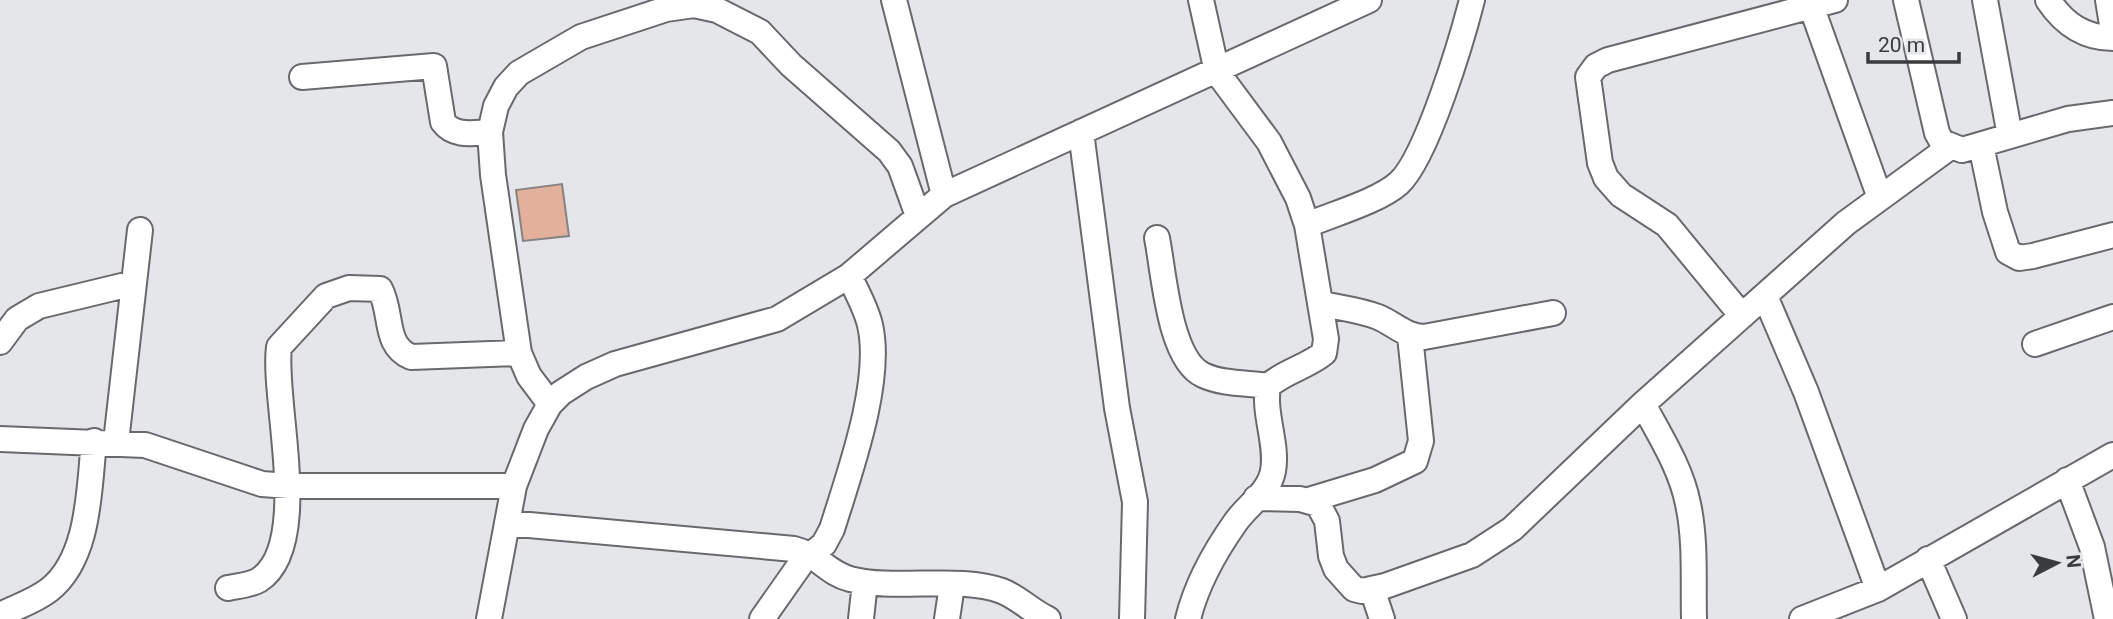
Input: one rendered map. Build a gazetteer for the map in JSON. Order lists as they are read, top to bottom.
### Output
{
  "scale_bar": "20 m",
  "north": "right"
}
